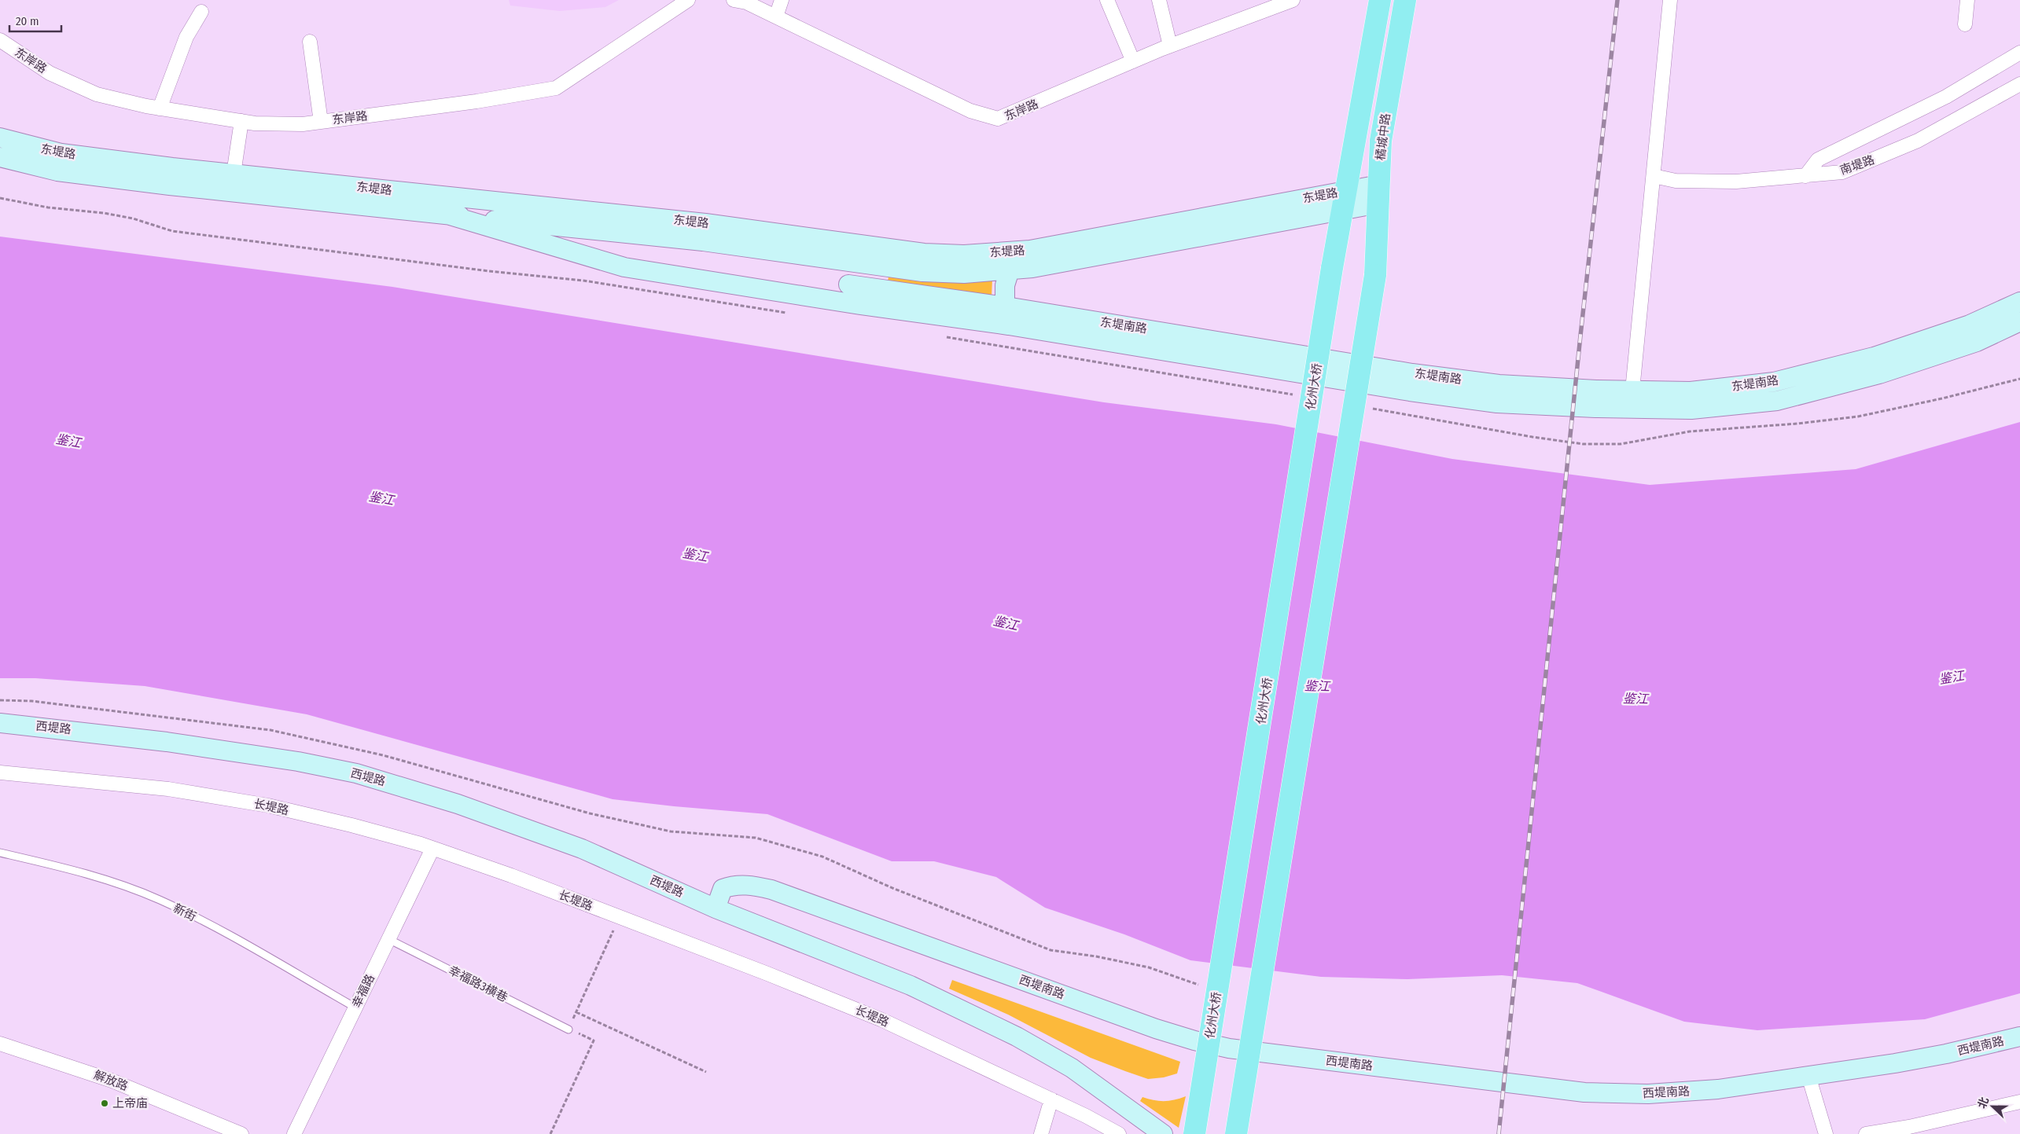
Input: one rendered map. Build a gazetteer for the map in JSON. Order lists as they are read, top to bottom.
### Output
{
  "streets": {
    "main road": [
      "橘城中路",
      "东堤路",
      "东堤南路",
      "化州大桥",
      "西堤路",
      "西堤南路"
    ],
    "street": [
      "东岸路",
      "南堤路",
      "长堤路",
      "幸福路",
      "解放路"
    ],
    "lane": ["新街", "幸福路3横巷"]
  },
  "crossings": [
    ["橘城中路", "东堤路"],
    ["东堤路", "东堤南路"],
    ["东堤路", "化州大桥"],
    ["西堤路", "西堤南路"],
    ["长堤路", "幸福路"],
    ["新街", "幸福路"],
    ["幸福路3横巷", "幸福路"]
  ],
  "water": ["鉴江"],
  "places": ["上帝庙"],
  "scale_bar": "20 m",
  "north": "left"
}
